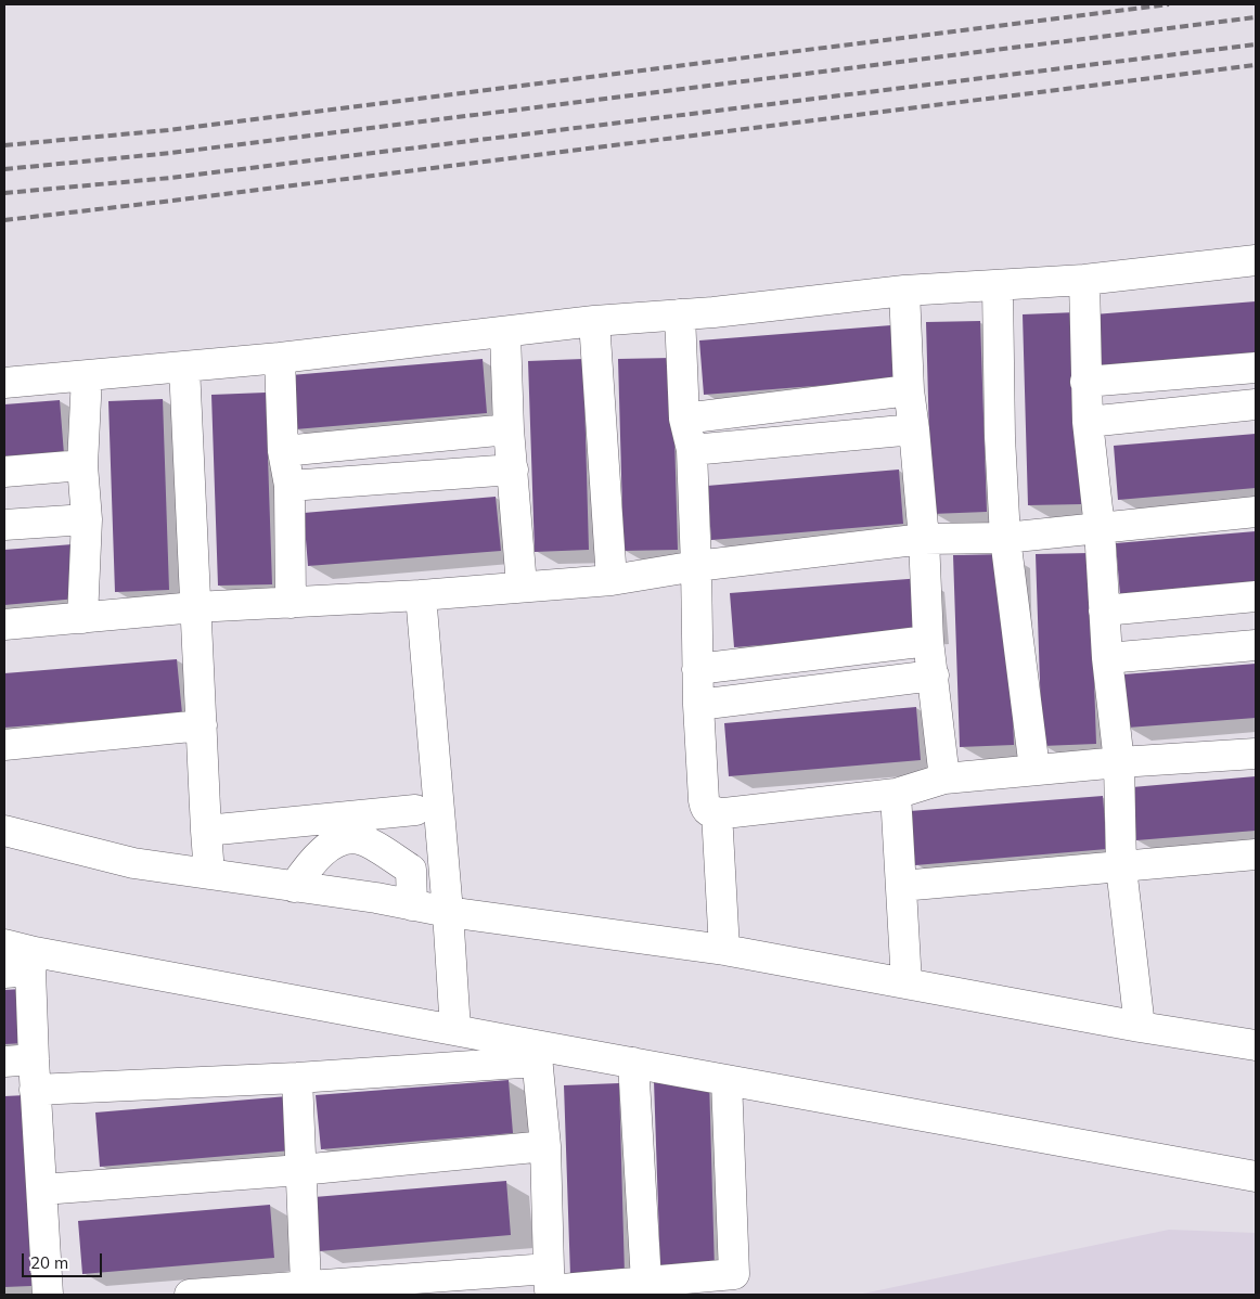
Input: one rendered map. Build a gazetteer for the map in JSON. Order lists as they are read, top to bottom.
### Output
{
  "scale_bar": "20 m"
}
